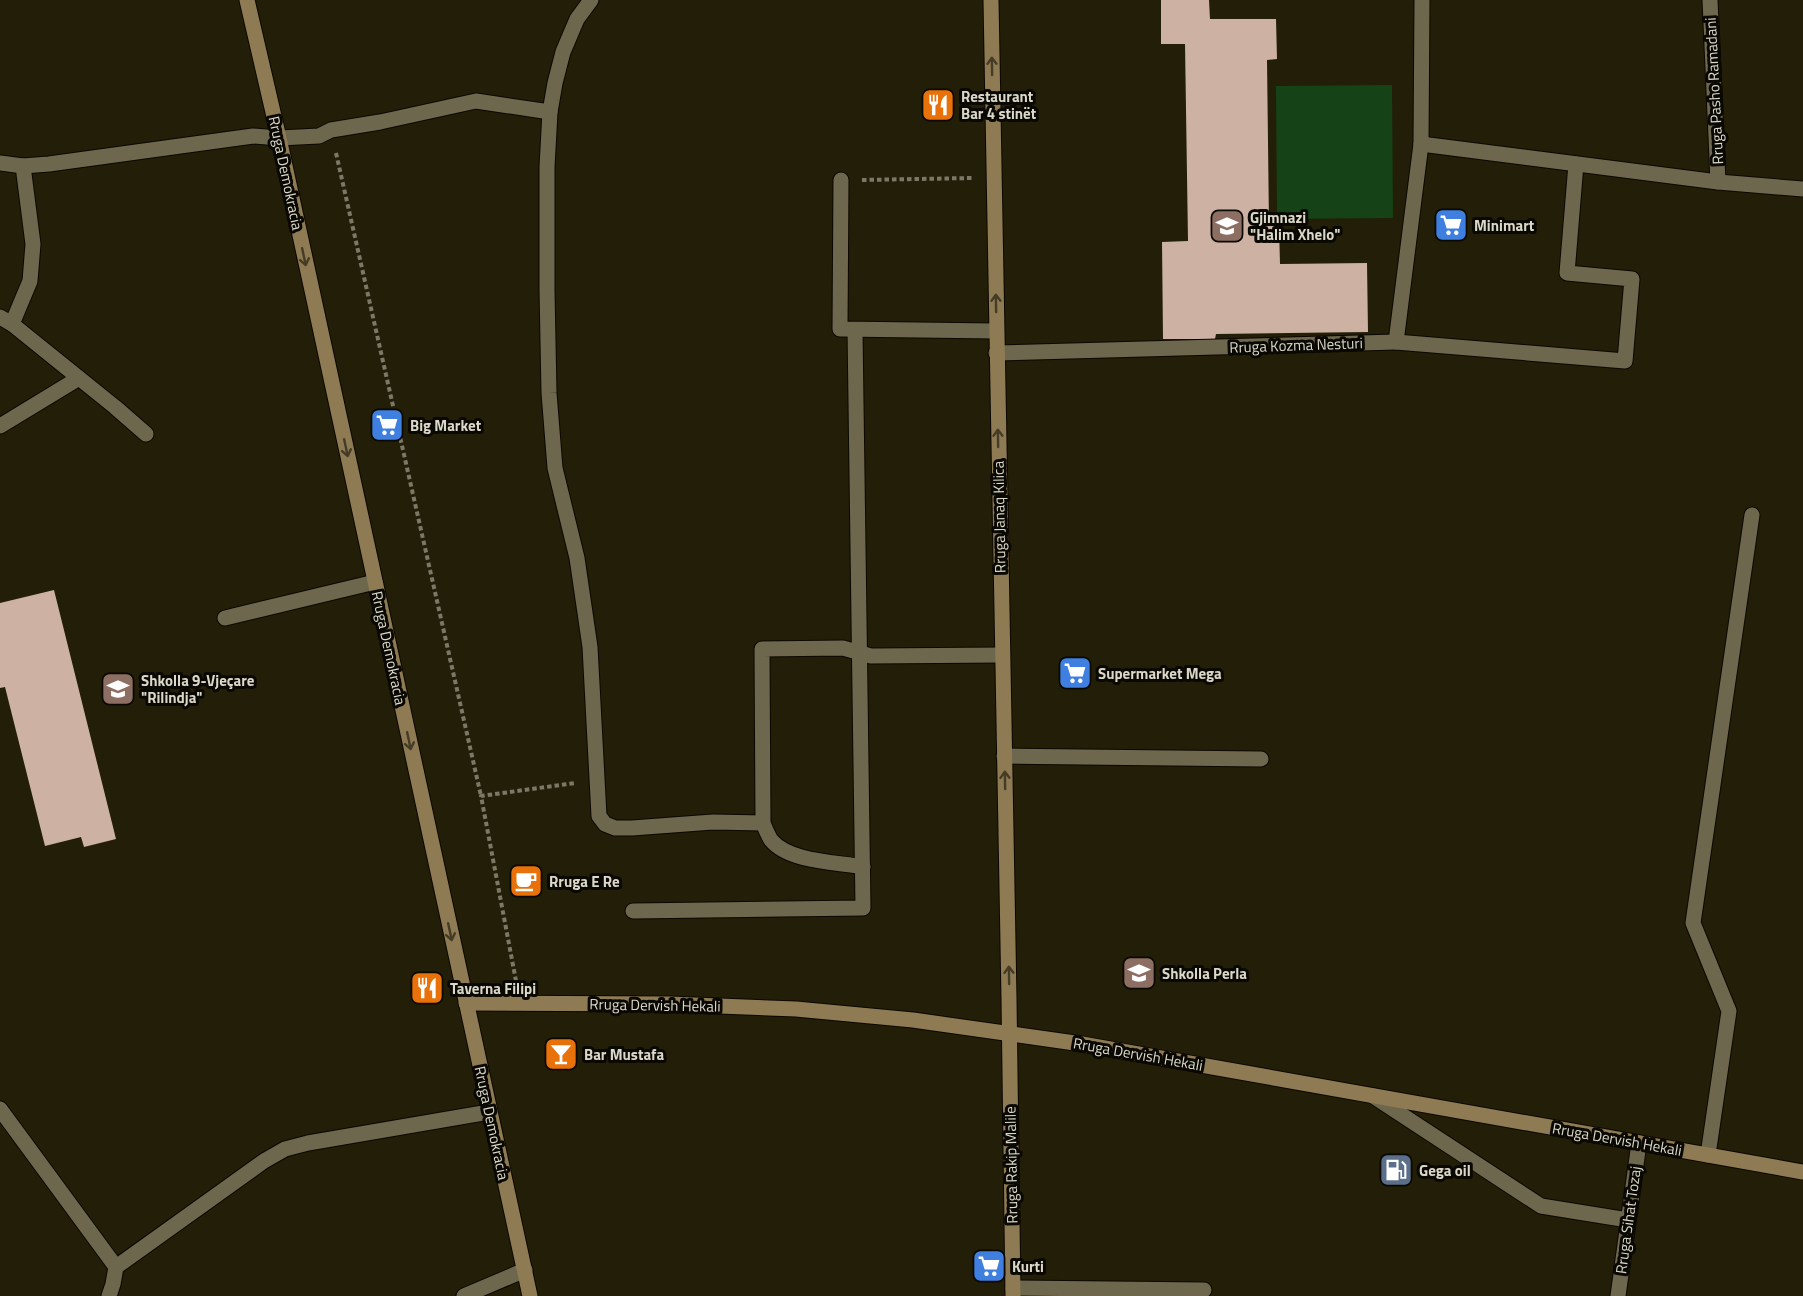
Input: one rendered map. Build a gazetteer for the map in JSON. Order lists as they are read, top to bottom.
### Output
{
  "streets": {
    "main road": [
      "Rruga Demokracia",
      "Rruga Janaq Kilica",
      "Rruga Dervish Hekali",
      "Rruga Rakip Malile"
    ],
    "street": ["Rruga Pasho Ramadani", "Rruga Kozma Nesturi", "Rruga Sihat Tozaj"]
  },
  "crossings": [
    ["Rruga Demokracia", "Rruga Dervish Hekali"],
    ["Rruga Kozma Nesturi", "Rruga Janaq Kilica"],
    ["Rruga Janaq Kilica", "Rruga Dervish Hekali"],
    ["Rruga Janaq Kilica", "Rruga Rakip Malile"],
    ["Rruga Dervish Hekali", "Rruga Rakip Malile"],
    ["Rruga Dervish Hekali", "Rruga Sihat Tozaj"]
  ],
  "one_way": ["Rruga Demokracia", "Rruga Janaq Kilica"],
  "places": {
    "restaurant": ["Restaurant Bar 4 stinët", "Taverna Filipi"],
    "supermarket": [
      "Minimart",
      "Big Market",
      "Supermarket Mega",
      "Kurti"
    ],
    "school or university": ["Gjimnazi \"Halim Xhelo\"", "Shkolla 9-Vjeçare \"Rilindja\"", "Shkolla Perla"],
    "cafe": ["Rruga E Re"],
    "bar": ["Bar Mustafa"],
    "fuel station": ["Gega oil"]
  }
}
